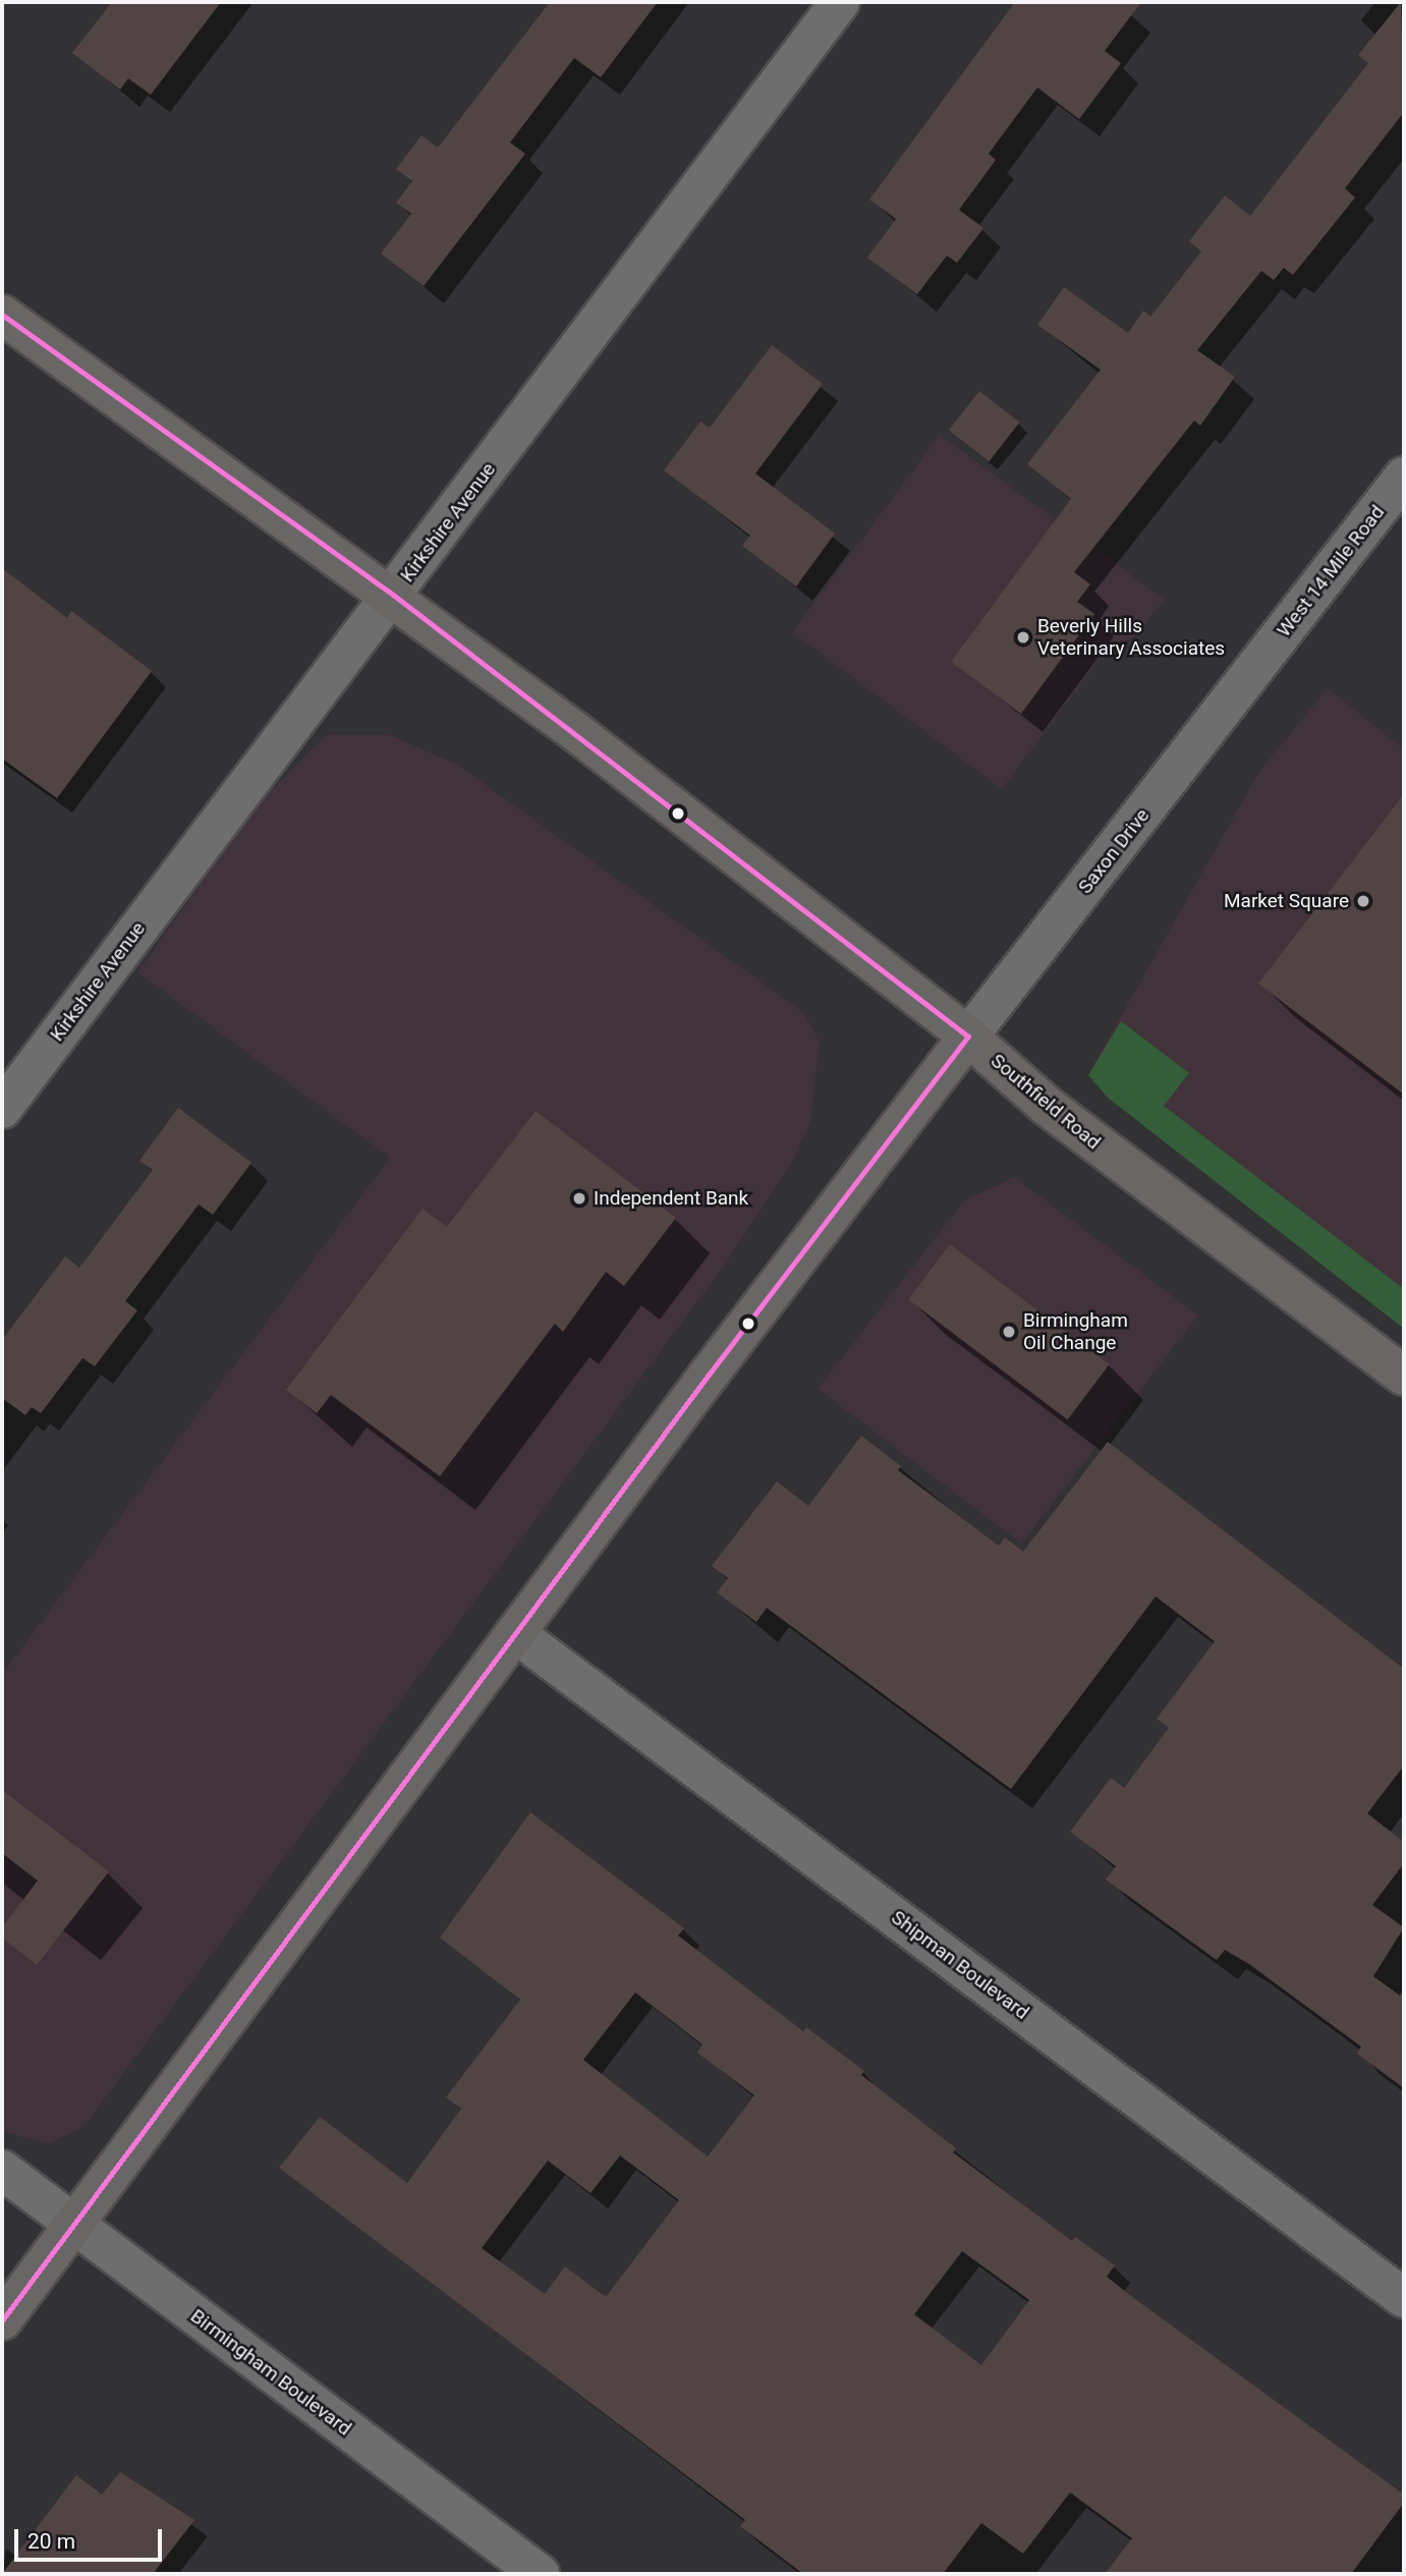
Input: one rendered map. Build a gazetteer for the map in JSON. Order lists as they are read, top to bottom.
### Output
{
  "streets": {
    "main road": ["Southfield Road"],
    "street": [
      "Kirkshire Avenue",
      "West 14 Mile Road",
      "Saxon Drive",
      "Shipman Boulevard",
      "Birmingham Boulevard"
    ]
  },
  "crossings": [
    ["Kirkshire Avenue", "Southfield Road"],
    ["West 14 Mile Road", "Saxon Drive"],
    ["Saxon Drive", "Southfield Road"]
  ],
  "places": [
    "Beverly Hills Veterinary Associates",
    "Market Square",
    "Independent Bank",
    "Birmingham Oil Change"
  ],
  "scale_bar": "20 m"
}
